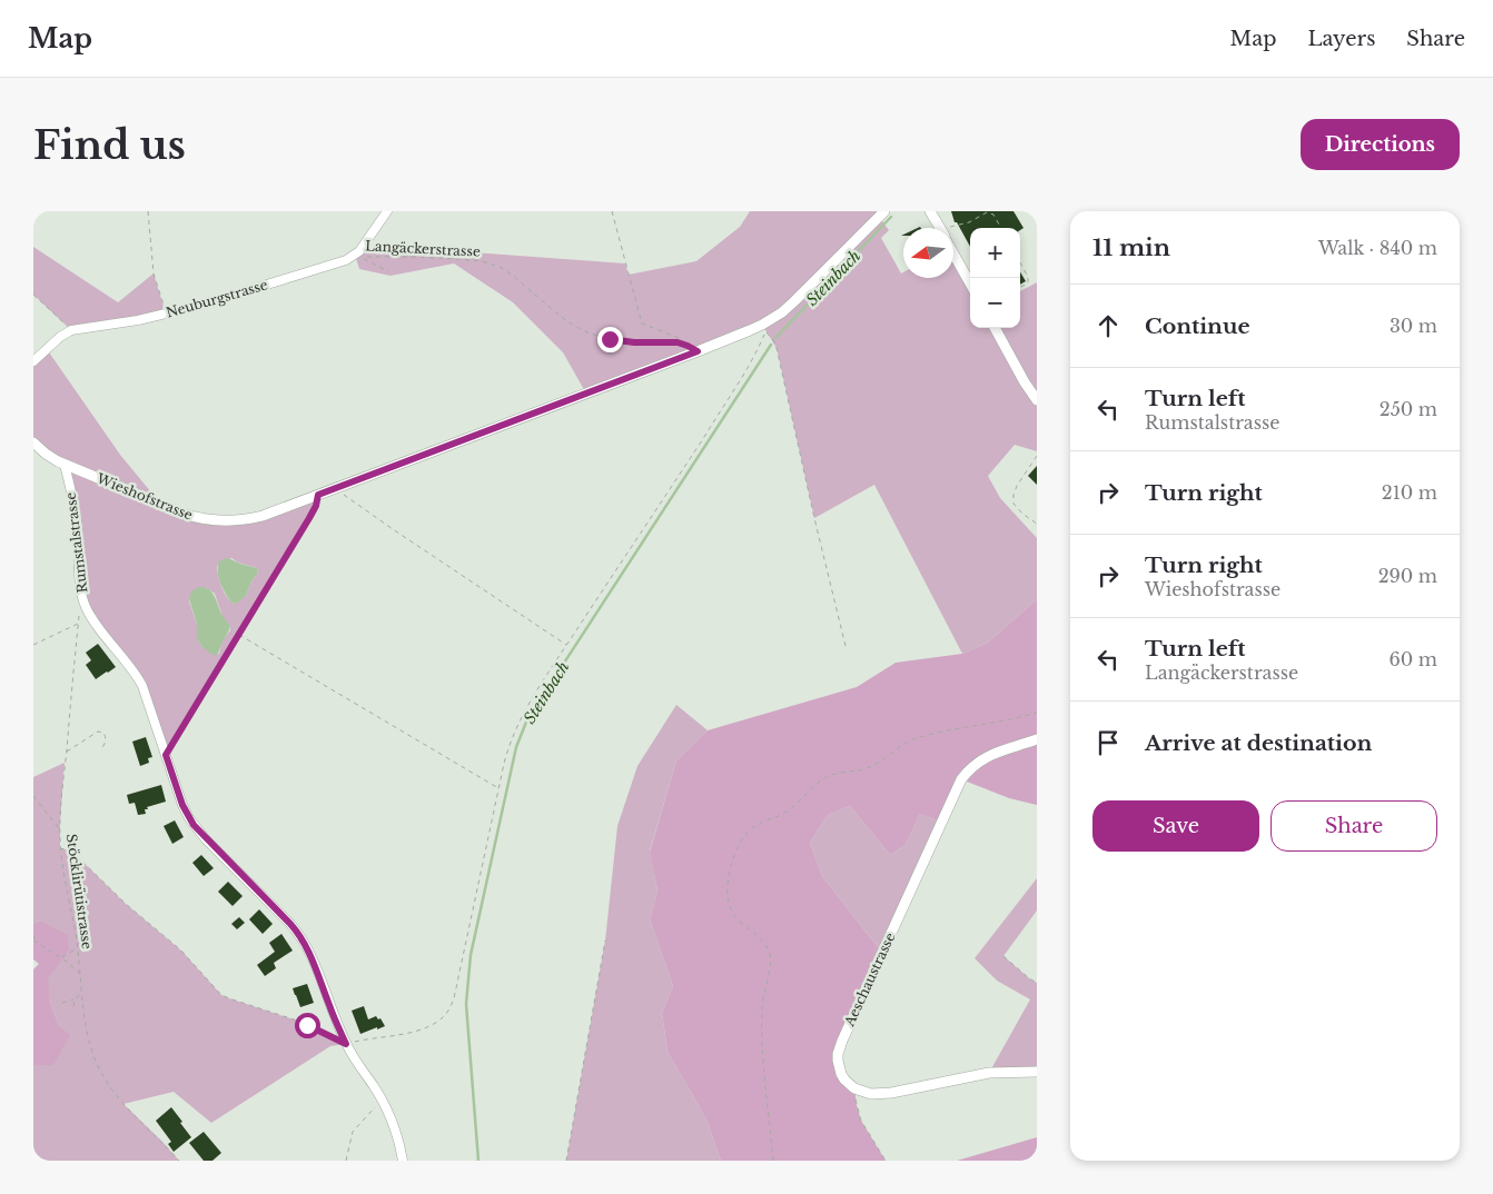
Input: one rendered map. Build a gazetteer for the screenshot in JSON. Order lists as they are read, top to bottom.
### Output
{
  "streets": {
    "street": [
      "Neuburgstrasse",
      "Wieshofstrasse",
      "Rumstalstrasse",
      "Aeschaustrasse"
    ],
    "path": ["Langäckerstrasse", "Stöcklirütistrasse"]
  },
  "crossings": [
    ["Langäckerstrasse", "Neuburgstrasse"],
    ["Langäckerstrasse", "Wieshofstrasse"],
    ["Wieshofstrasse", "Rumstalstrasse"]
  ],
  "water": ["Steinbach"],
  "north": "left",
  "page": {
    "header": "Map",
    "nav": ["Map", "Layers", "Share"],
    "buttons": [
      "Directions",
      ["Save", "Share"]
    ],
    "title": "Find us",
    "heading": ["11 min", "Walk · 840 m"],
    "map_buttons": ["+", "−"],
    "list": [
      ["Continue", "30 m"],
      ["Turn left", "Rumstalstrasse", "250 m"],
      ["Turn right", "210 m"],
      ["Turn right", "Wieshofstrasse", "290 m"],
      ["Turn left", "Langäckerstrasse", "60 m"],
      "Arrive at destination"
    ]
  }
}
